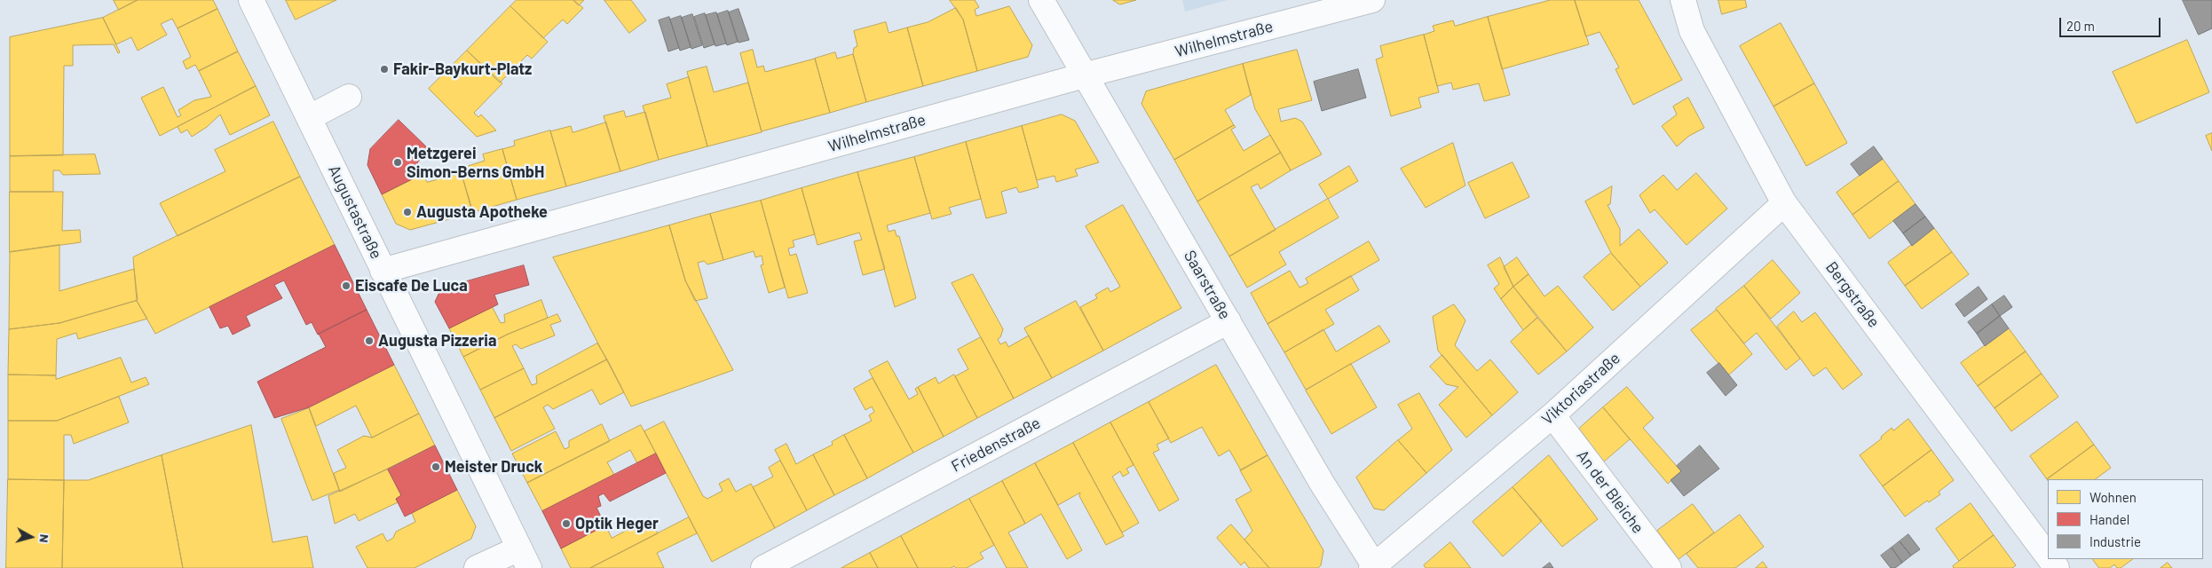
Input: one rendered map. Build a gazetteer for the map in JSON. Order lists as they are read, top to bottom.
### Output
{
  "streets": {
    "street": [
      "Wilhelmstraße",
      "Augustastraße",
      "Saarstraße",
      "Bergstraße",
      "Viktoriastraße",
      "Friedenstraße",
      "An der Bleiche"
    ]
  },
  "crossings": [
    ["Wilhelmstraße", "Augustastraße"],
    ["Wilhelmstraße", "Saarstraße"],
    ["Saarstraße", "Viktoriastraße"],
    ["Saarstraße", "Friedenstraße"],
    ["Bergstraße", "Viktoriastraße"],
    ["Viktoriastraße", "An der Bleiche"]
  ],
  "places": [
    "Fakir-Baykurt-Platz",
    "Metzgerei Simon-Berns GmbH",
    "Augusta Apotheke",
    "Eiscafe De Luca",
    "Augusta Pizzeria",
    "Meister Druck",
    "Optik Heger"
  ],
  "legend": ["Wohnen", "Handel", "Industrie"],
  "scale_bar": "20 m",
  "north": "right"
}
